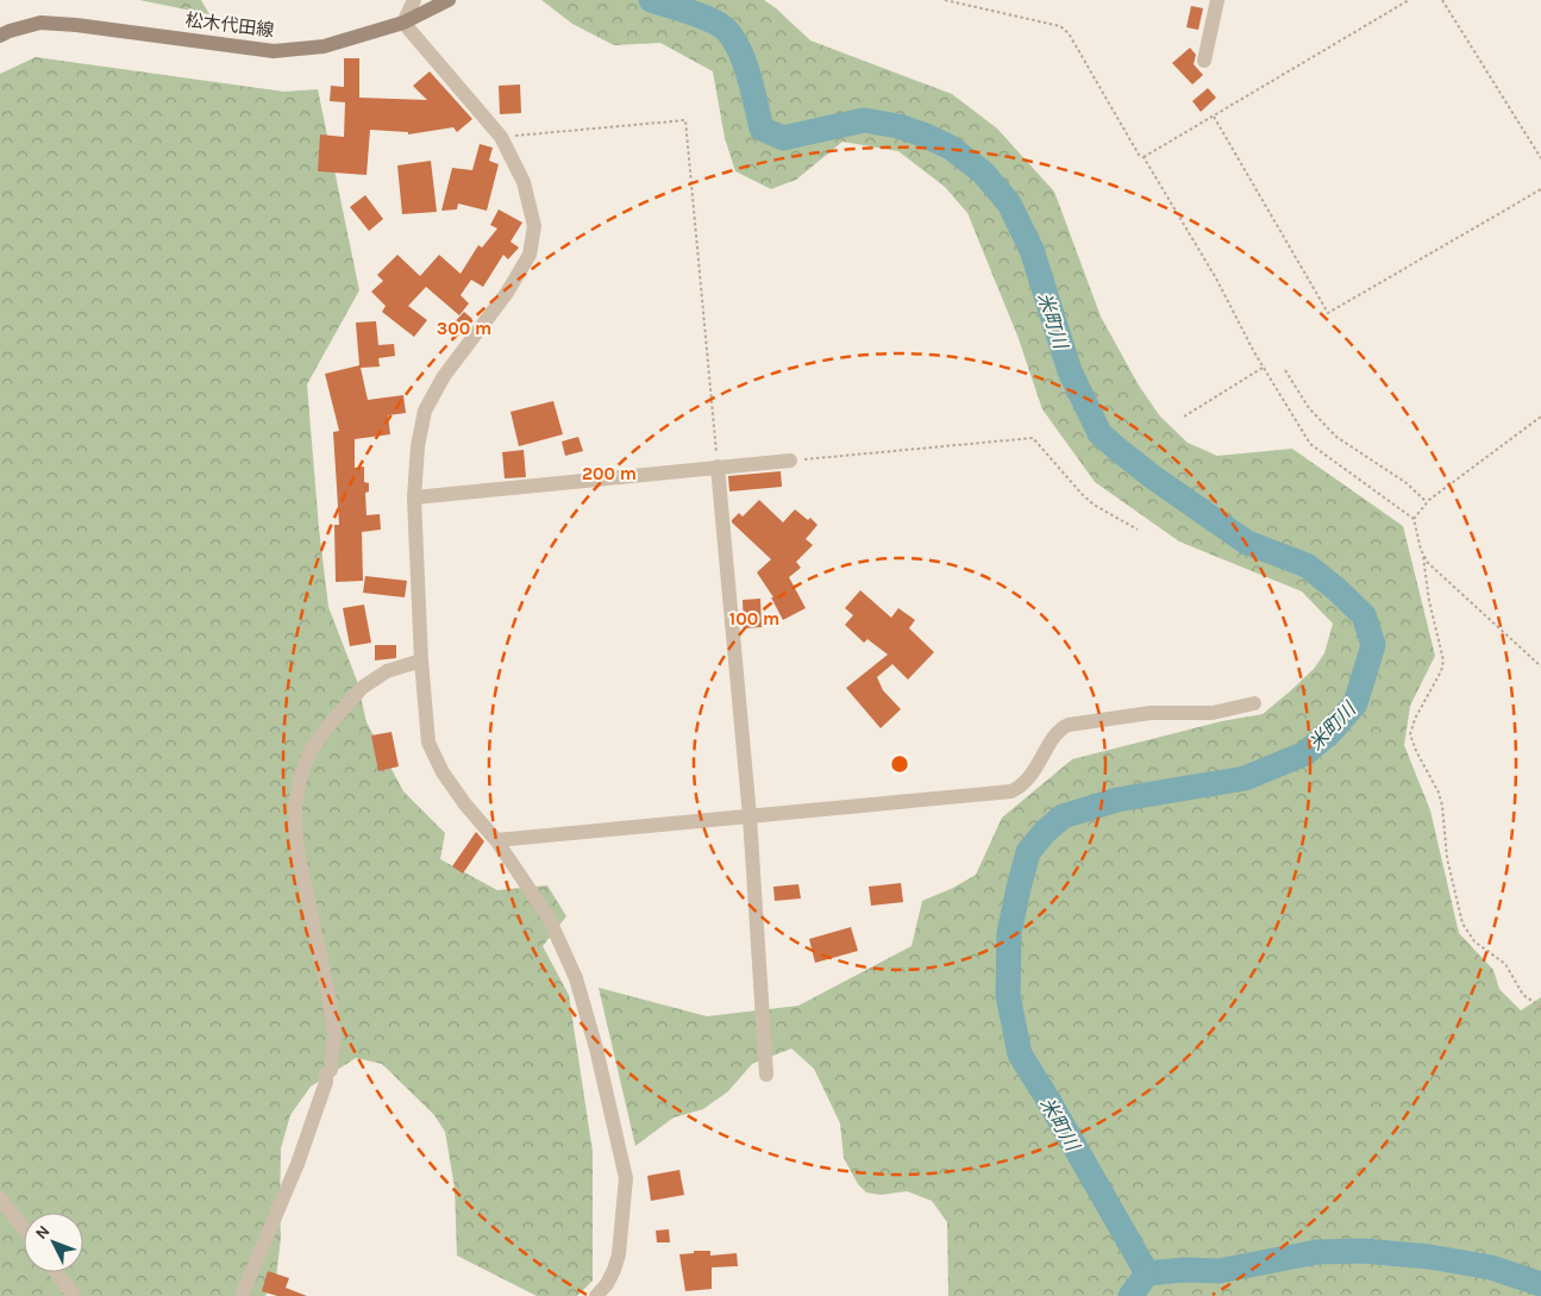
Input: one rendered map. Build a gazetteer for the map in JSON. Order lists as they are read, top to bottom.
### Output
{
  "streets": {
    "main road": ["松木代田線"]
  },
  "water": ["米町川"],
  "north": "top left",
  "rings": ["300 m", "200 m", "100 m"]
}
